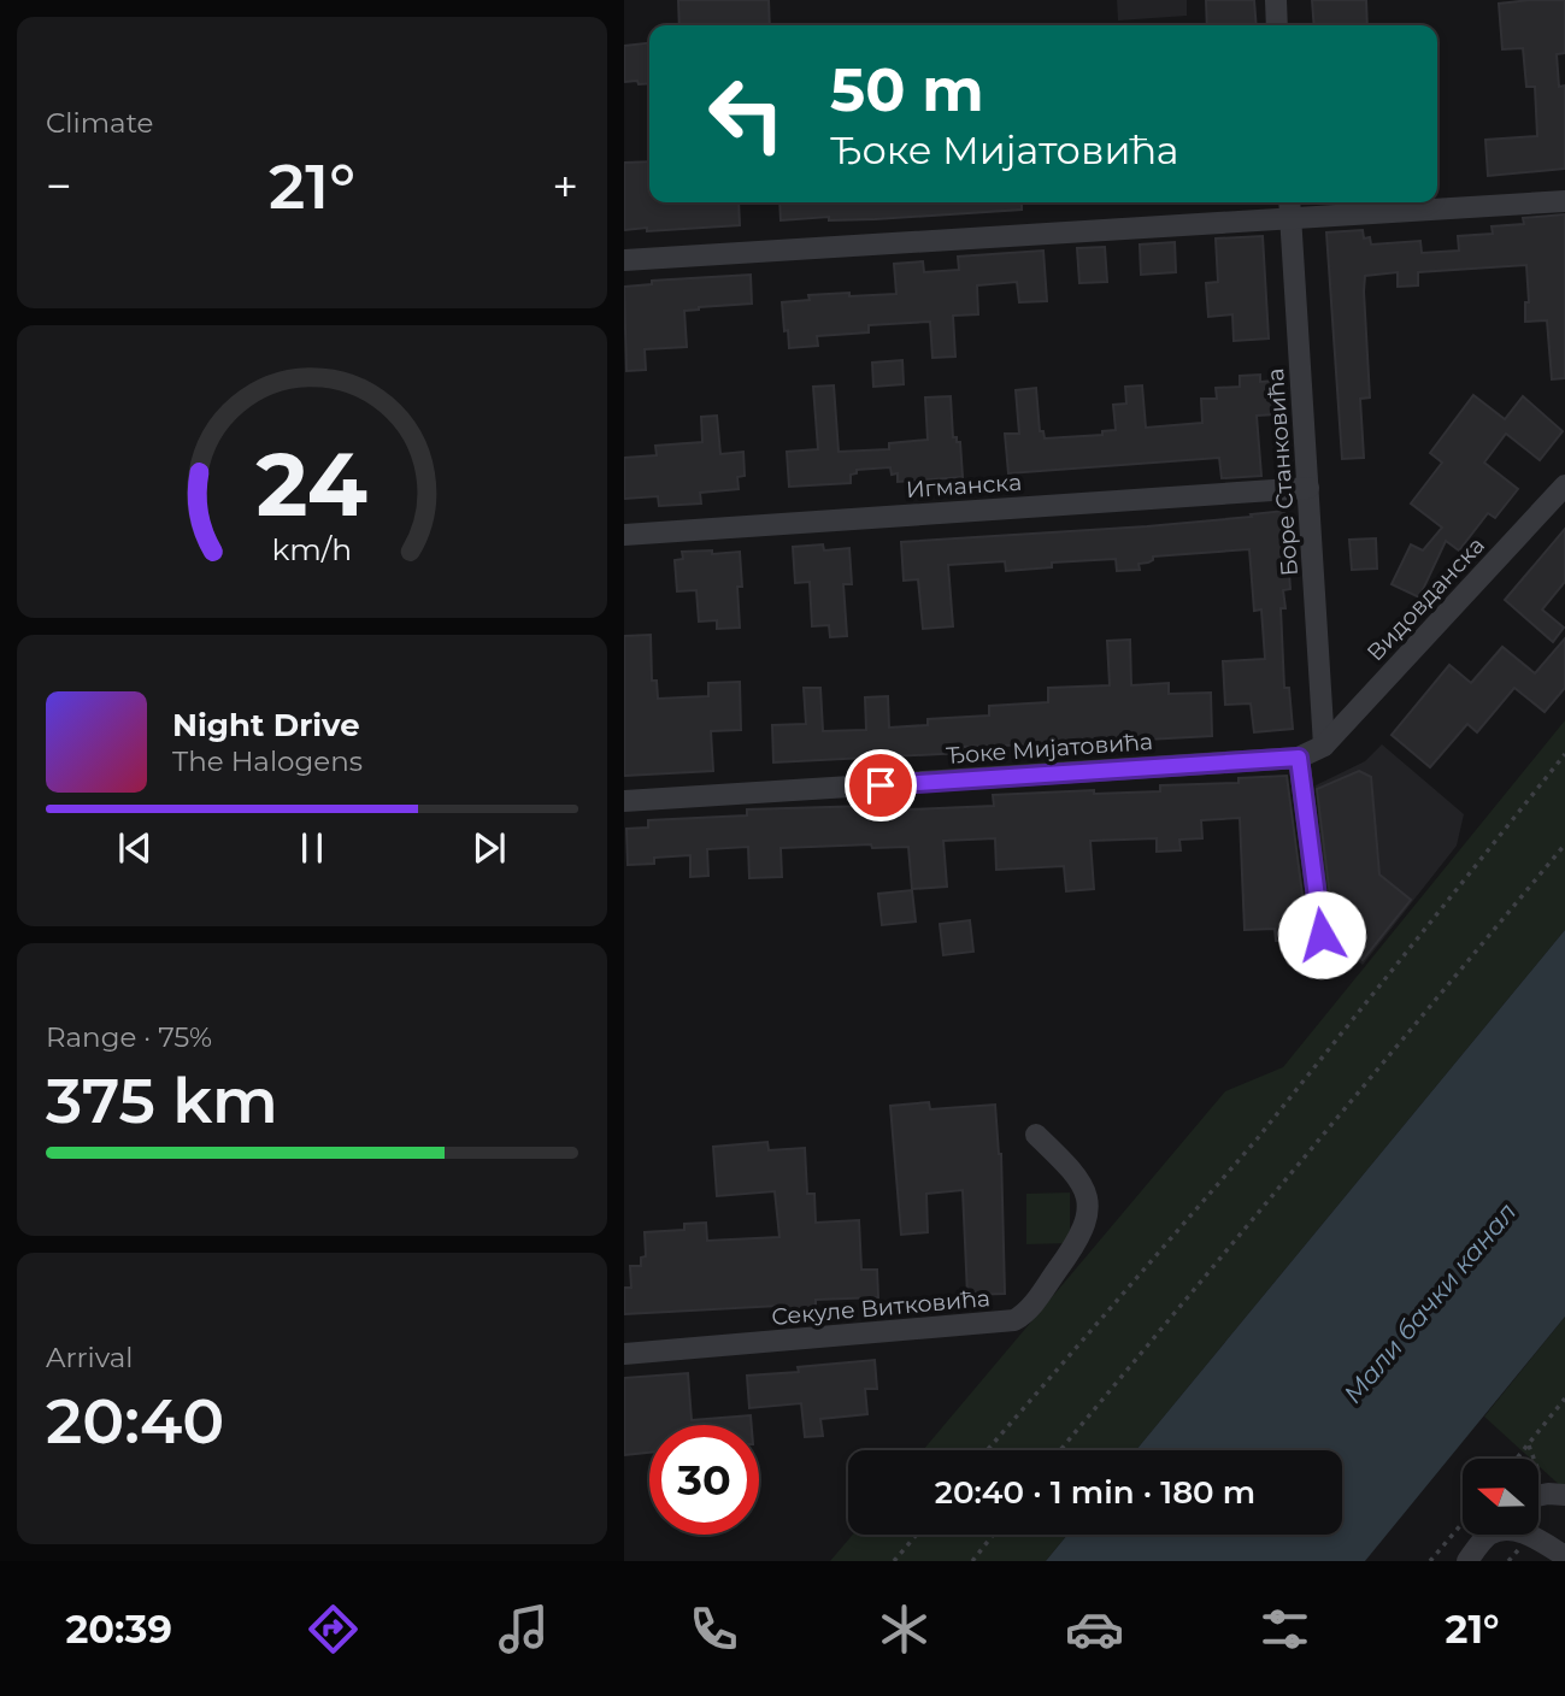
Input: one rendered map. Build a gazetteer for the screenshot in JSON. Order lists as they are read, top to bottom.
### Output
{
  "streets": {
    "street": [
      "Боре Станковића",
      "Игманска",
      "Видовданска",
      "Ђоке Мијатовића",
      "Секуле Витковића"
    ]
  },
  "crossings": [
    ["Боре Станковића", "Игманска"],
    ["Боре Станковића", "Видовданска"],
    ["Боре Станковића", "Ђоке Мијатовића"],
    ["Видовданска", "Ђоке Мијатовића"]
  ],
  "water": ["Мали бачки канал"],
  "north": "left",
  "page": {
    "tile": [
      "Climate",
      ["Range · 75%", "375 km"],
      ["Arrival", "20:40"]
    ],
    "turn": ["50 m", "Ђоке Мијатовића"],
    "heat": ["−", "21°", "+"],
    "song": ["Night Drive", "The Halogens"],
    "limit": "30",
    "trip": "20:40 · 1 min · 180 m",
    "tabs": ["20:39", "21°"],
    "gauge": ["24", "km/h"]
  }
}
